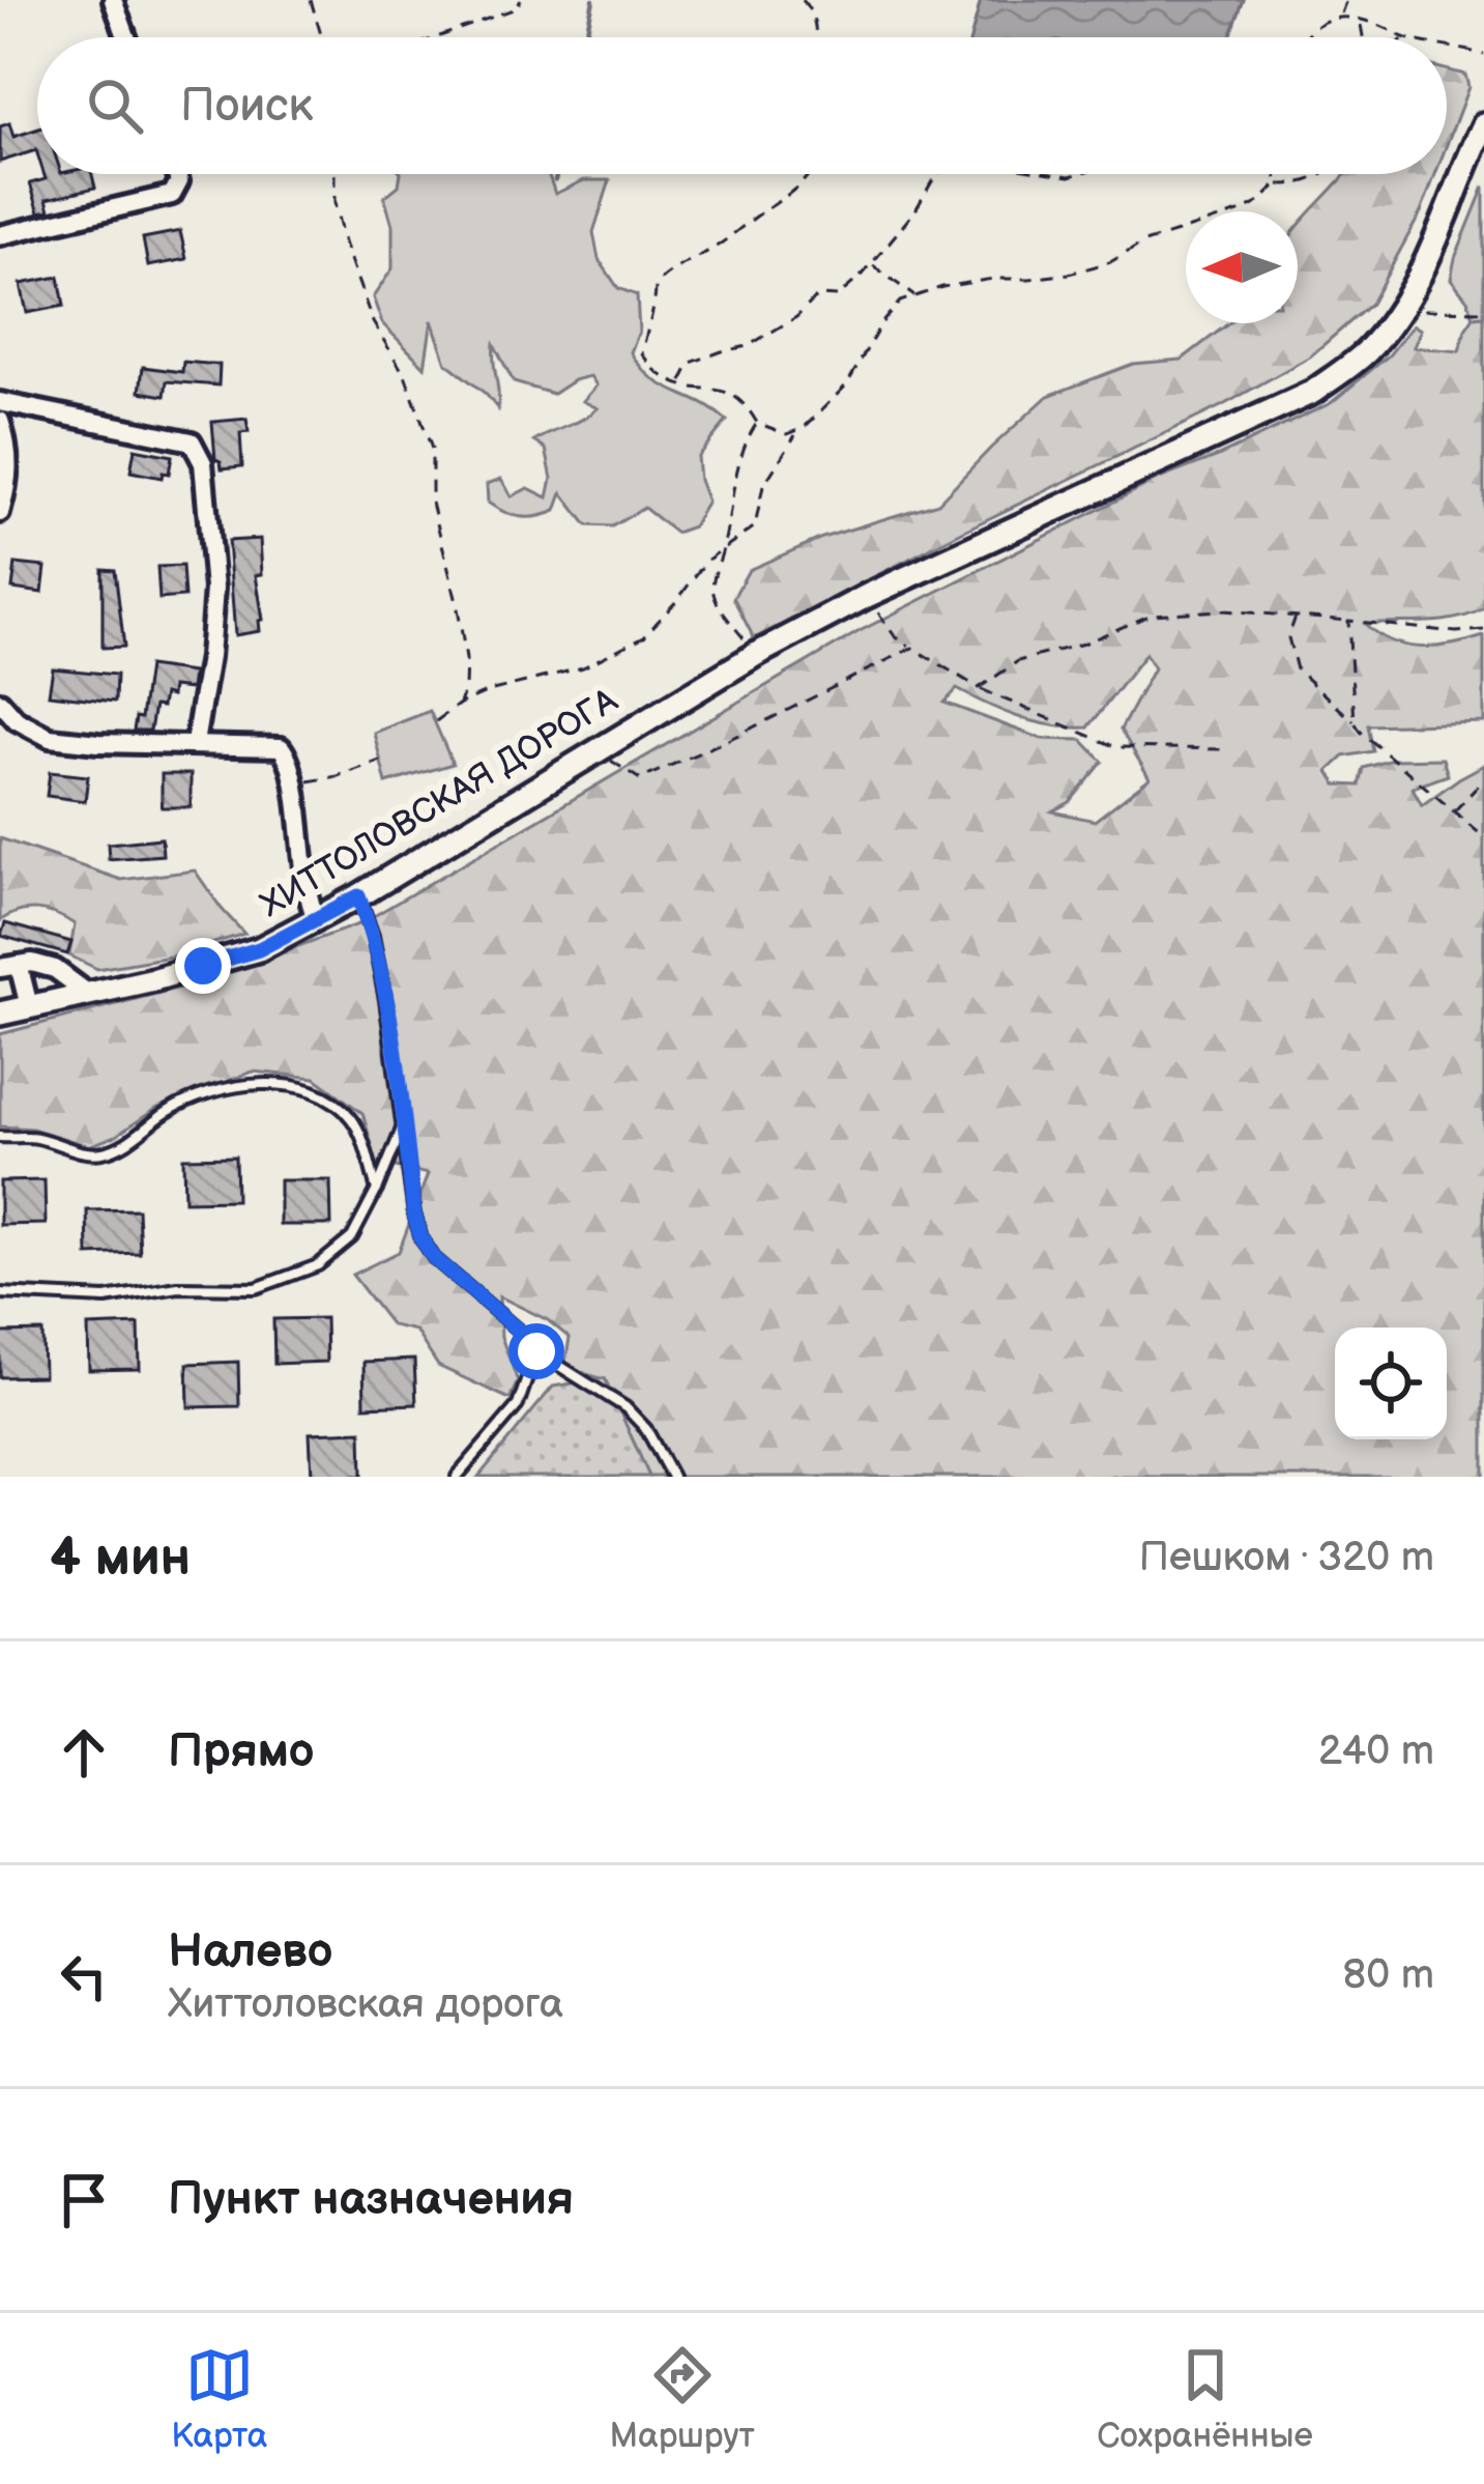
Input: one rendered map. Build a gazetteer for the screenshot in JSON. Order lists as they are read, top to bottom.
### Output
{
  "streets": {
    "street": ["ХИТТОЛОВСКАЯ ДОРОГА"]
  },
  "north": "left",
  "page": {
    "search": "Поиск",
    "heading": ["4 мин", "Пешком · 320 m"],
    "list": [
      ["Прямо", "240 m"],
      ["Налево", "Хиттоловская дорога", "80 m"],
      "Пункт назначения"
    ],
    "nav": ["Карта", "Маршрут", "Сохранённые"]
  }
}
